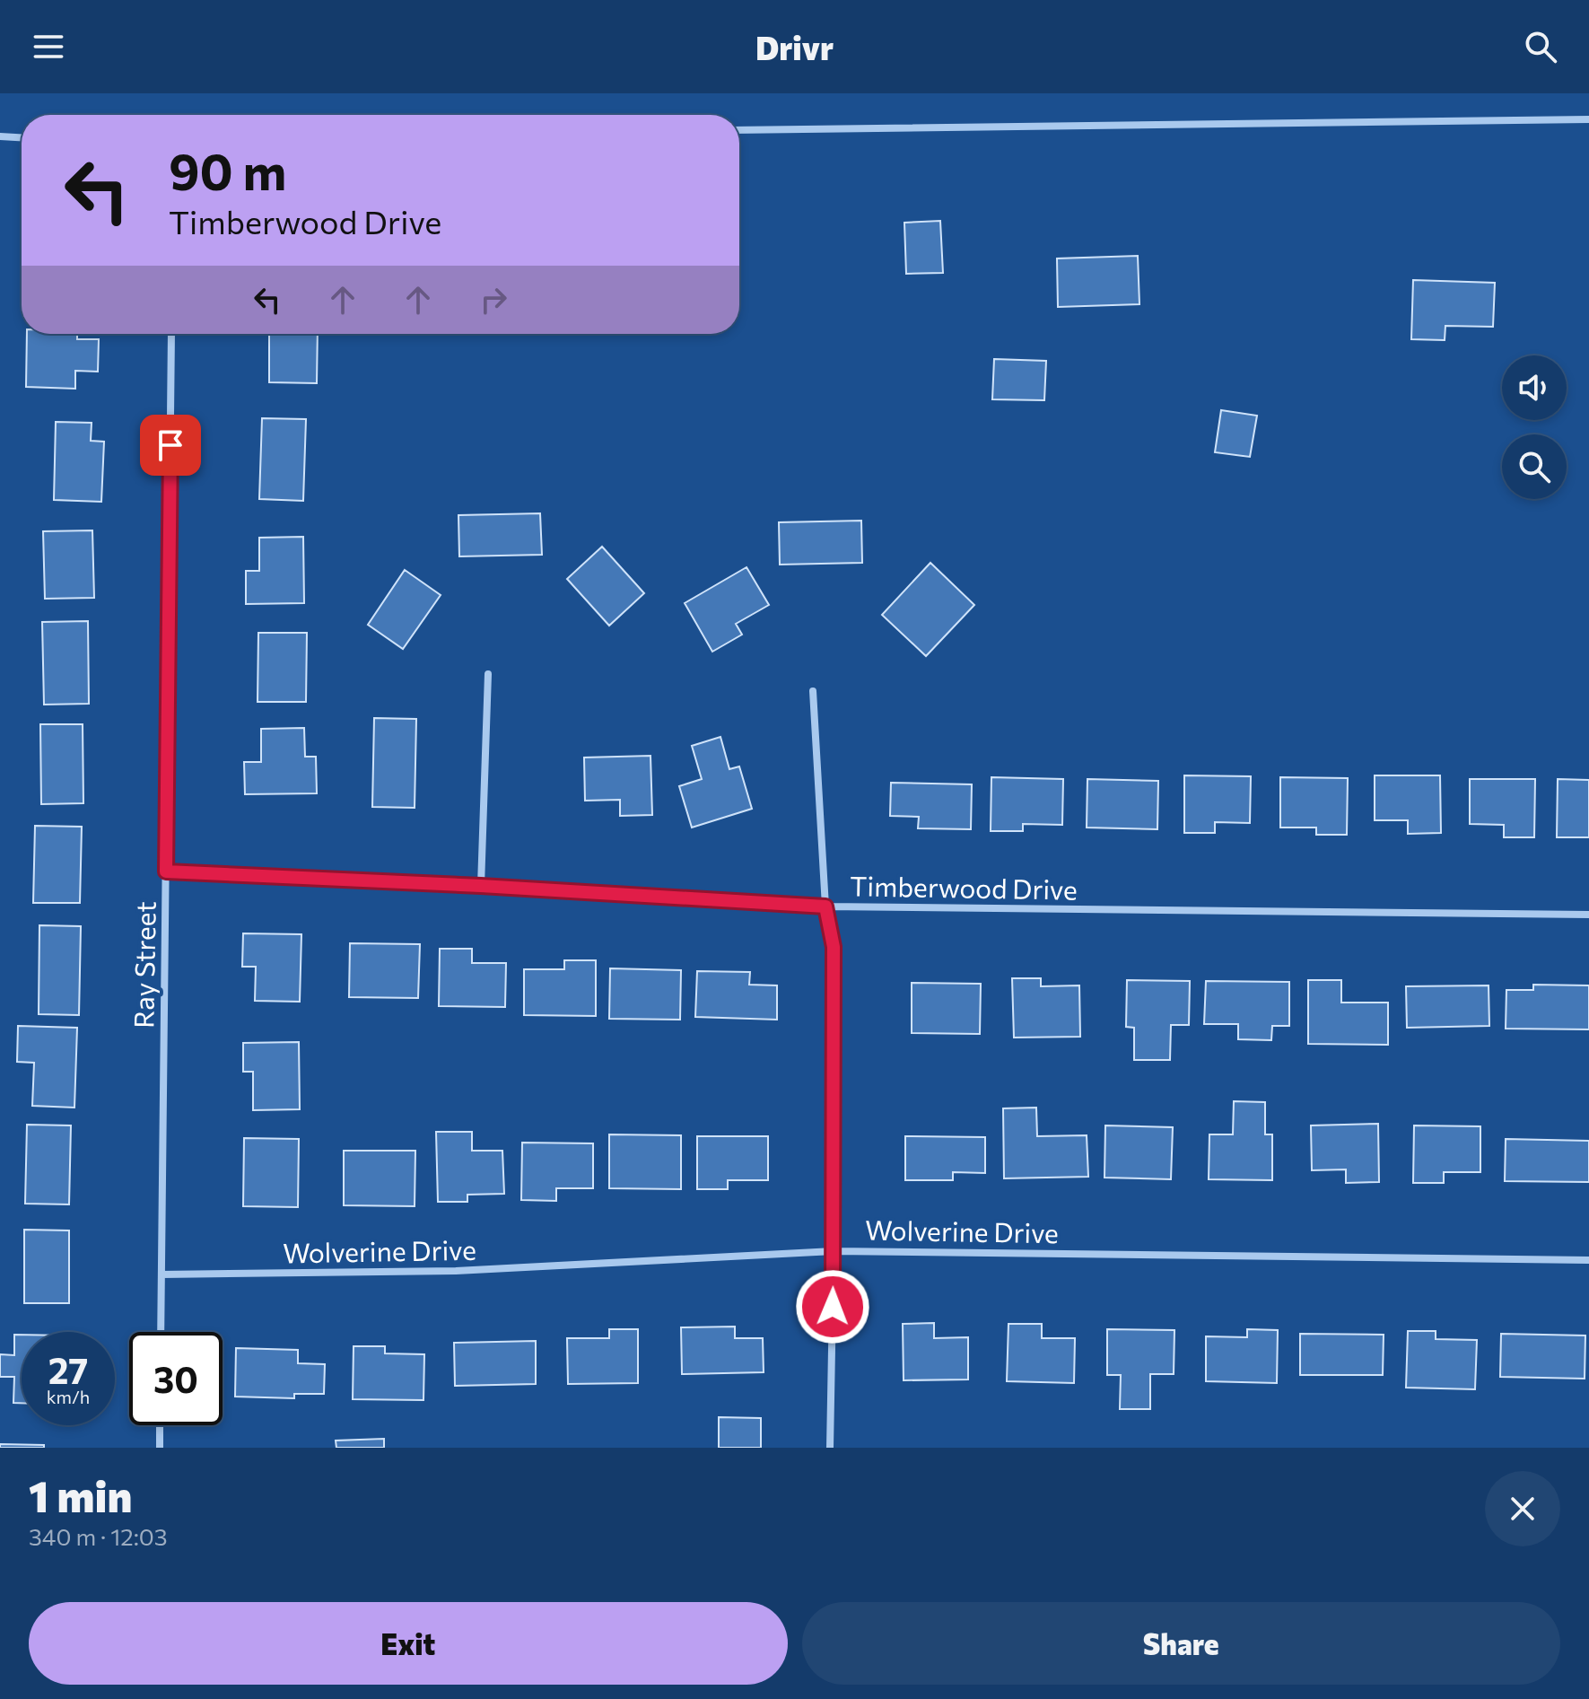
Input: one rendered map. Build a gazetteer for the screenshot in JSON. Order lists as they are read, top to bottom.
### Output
{
  "streets": {
    "street": ["Timberwood Drive", "Ray Street", "Wolverine Drive"]
  },
  "crossings": [
    ["Timberwood Drive", "Ray Street"],
    ["Ray Street", "Wolverine Drive"]
  ],
  "page": {
    "header": "Drivr",
    "turn": ["90 m", "Timberwood Drive"],
    "speed": "27 km/h",
    "limit": "30",
    "heading": ["1 min", "340 m · 12:03"],
    "buttons": ["Exit", "Share"]
  }
}
